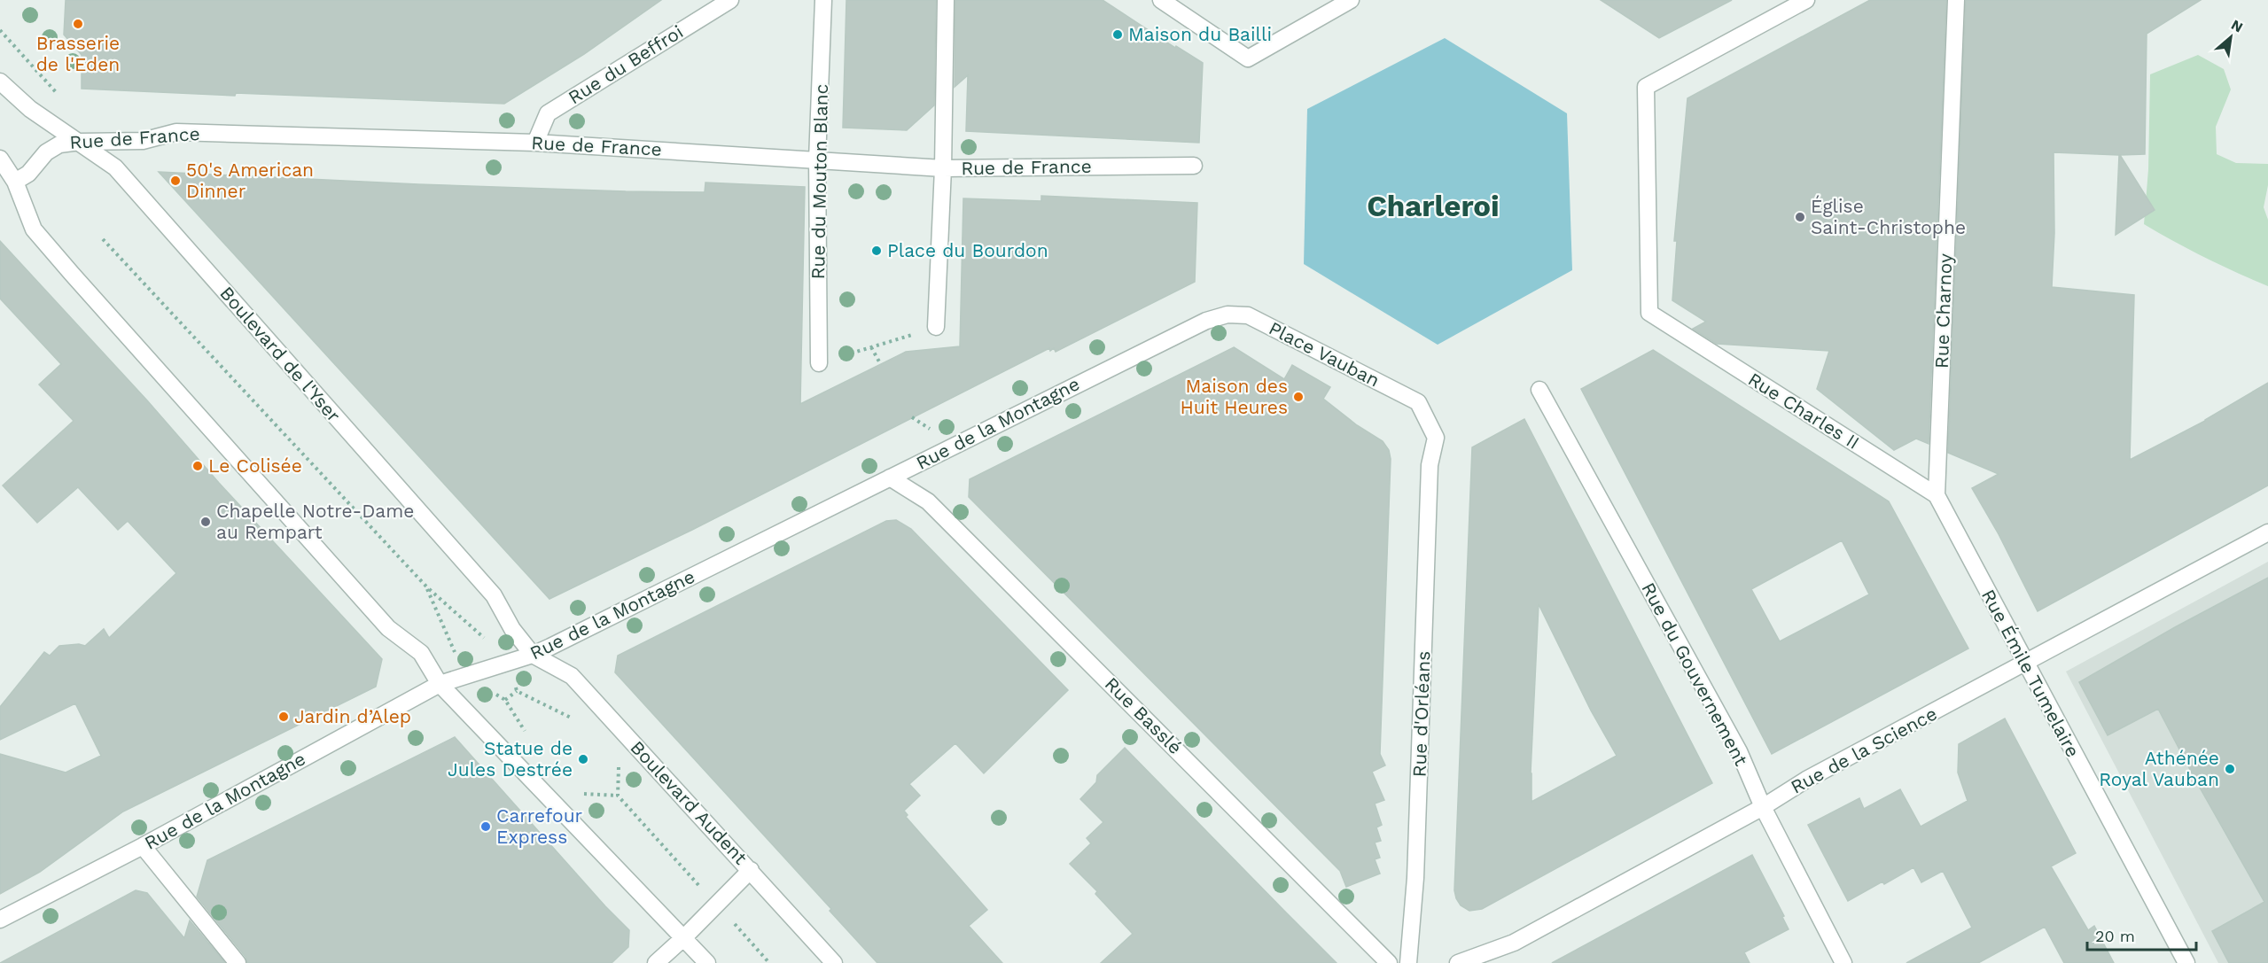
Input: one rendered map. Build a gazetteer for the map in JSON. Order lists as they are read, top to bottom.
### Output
{
  "streets": {
    "street": [
      "Rue du Beffroi",
      "Rue de France",
      "Rue du Mouton Blanc",
      "Rue Charnoy",
      "Boulevard de l'Yser",
      "Place Vauban",
      "Rue Charles II",
      "Rue de la Montagne",
      "Rue Émile Tumelaire",
      "Rue du Gouvernement",
      "Rue d'Orléans",
      "Rue Basslé",
      "Rue de la Science",
      "Boulevard Audent"
    ]
  },
  "crossings": [
    ["Rue du Beffroi", "Rue de France"],
    ["Rue de France", "Rue du Mouton Blanc"],
    ["Rue de France", "Boulevard de l'Yser"],
    ["Rue Charnoy", "Rue Charles II"],
    ["Rue Charnoy", "Rue Émile Tumelaire"],
    ["Boulevard de l'Yser", "Rue de la Montagne"],
    ["Boulevard de l'Yser", "Boulevard Audent"],
    ["Place Vauban", "Rue de la Montagne"],
    ["Place Vauban", "Rue d'Orléans"],
    ["Rue Charles II", "Rue Émile Tumelaire"],
    ["Rue de la Montagne", "Rue Basslé"],
    ["Rue de la Montagne", "Boulevard Audent"],
    ["Rue Émile Tumelaire", "Rue de la Science"],
    ["Rue du Gouvernement", "Rue de la Science"]
  ],
  "districts": ["Charleroi"],
  "places": [
    "Brasserie de l'Eden",
    "Maison du Bailli",
    "50's American Dinner",
    "Église Saint-Christophe",
    "Place du Bourdon",
    "Maison des Huit Heures",
    "Le Colisée",
    "Chapelle Notre-Dame au Rempart",
    "Jardin d’Alep",
    "Statue de Jules Destrée",
    "Athénée Royal Vauban",
    "Carrefour Express"
  ],
  "scale_bar": "20 m",
  "north": "top right"
}
